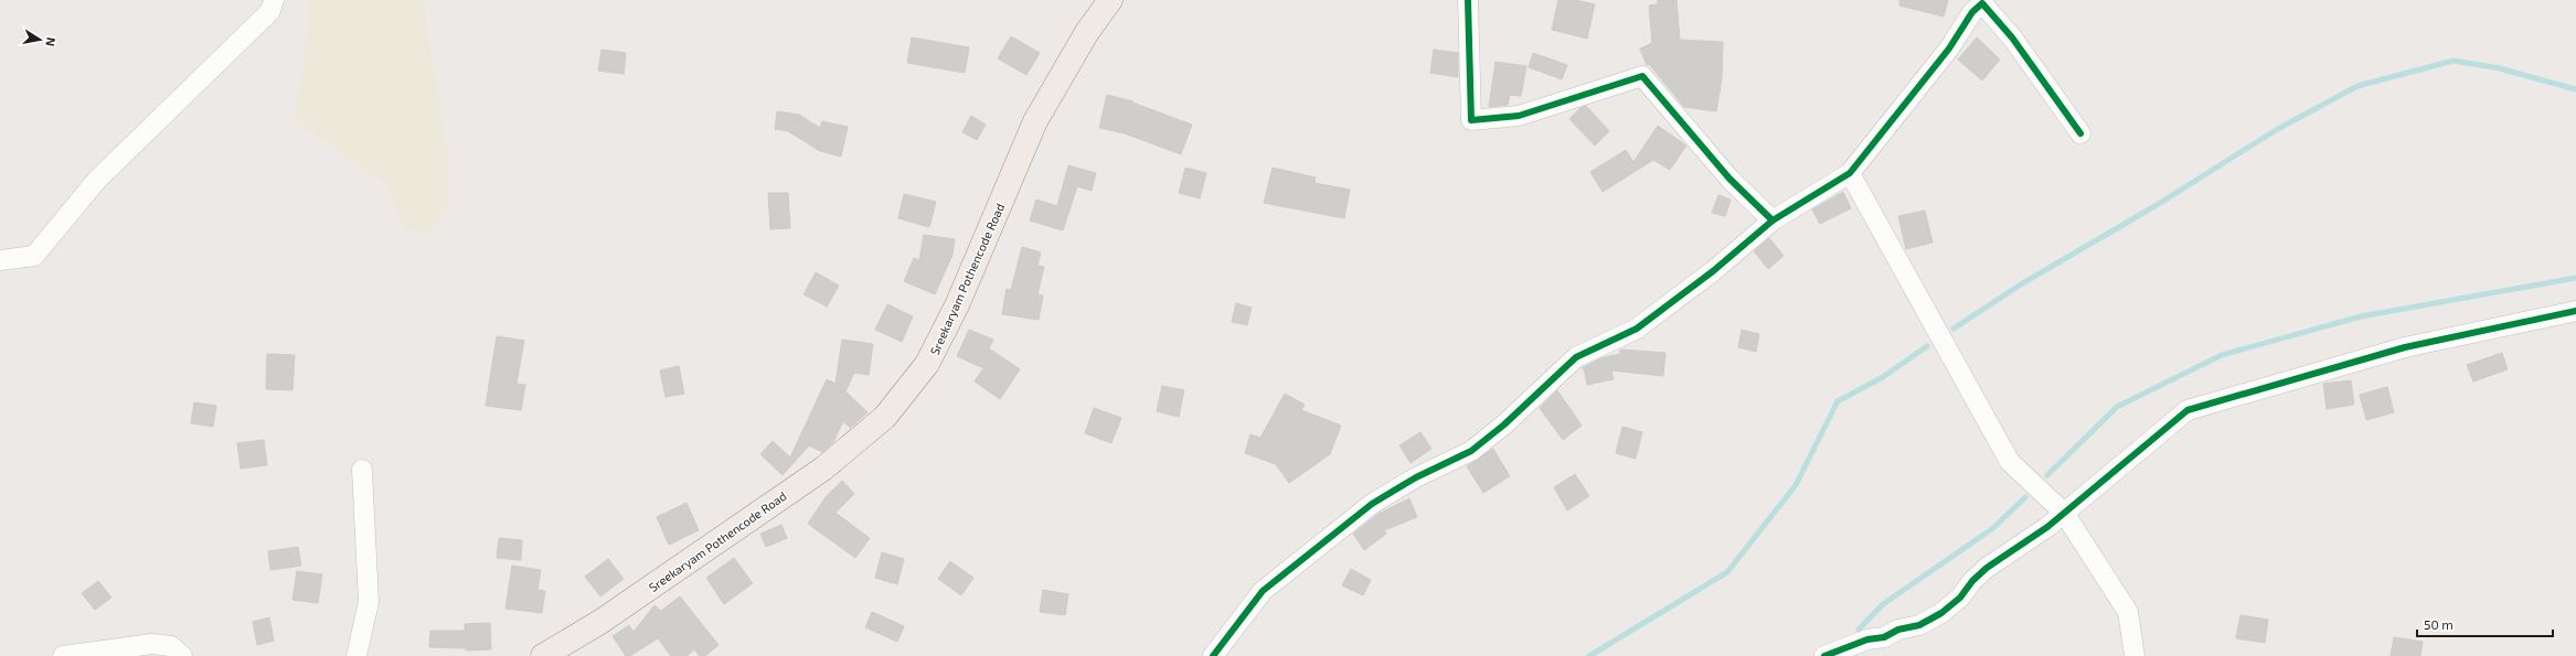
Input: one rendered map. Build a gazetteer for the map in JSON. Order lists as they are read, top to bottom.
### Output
{
  "streets": {
    "main road": ["Sreekaryam Pothencode Road"]
  },
  "scale_bar": "50 m",
  "north": "right"
}
